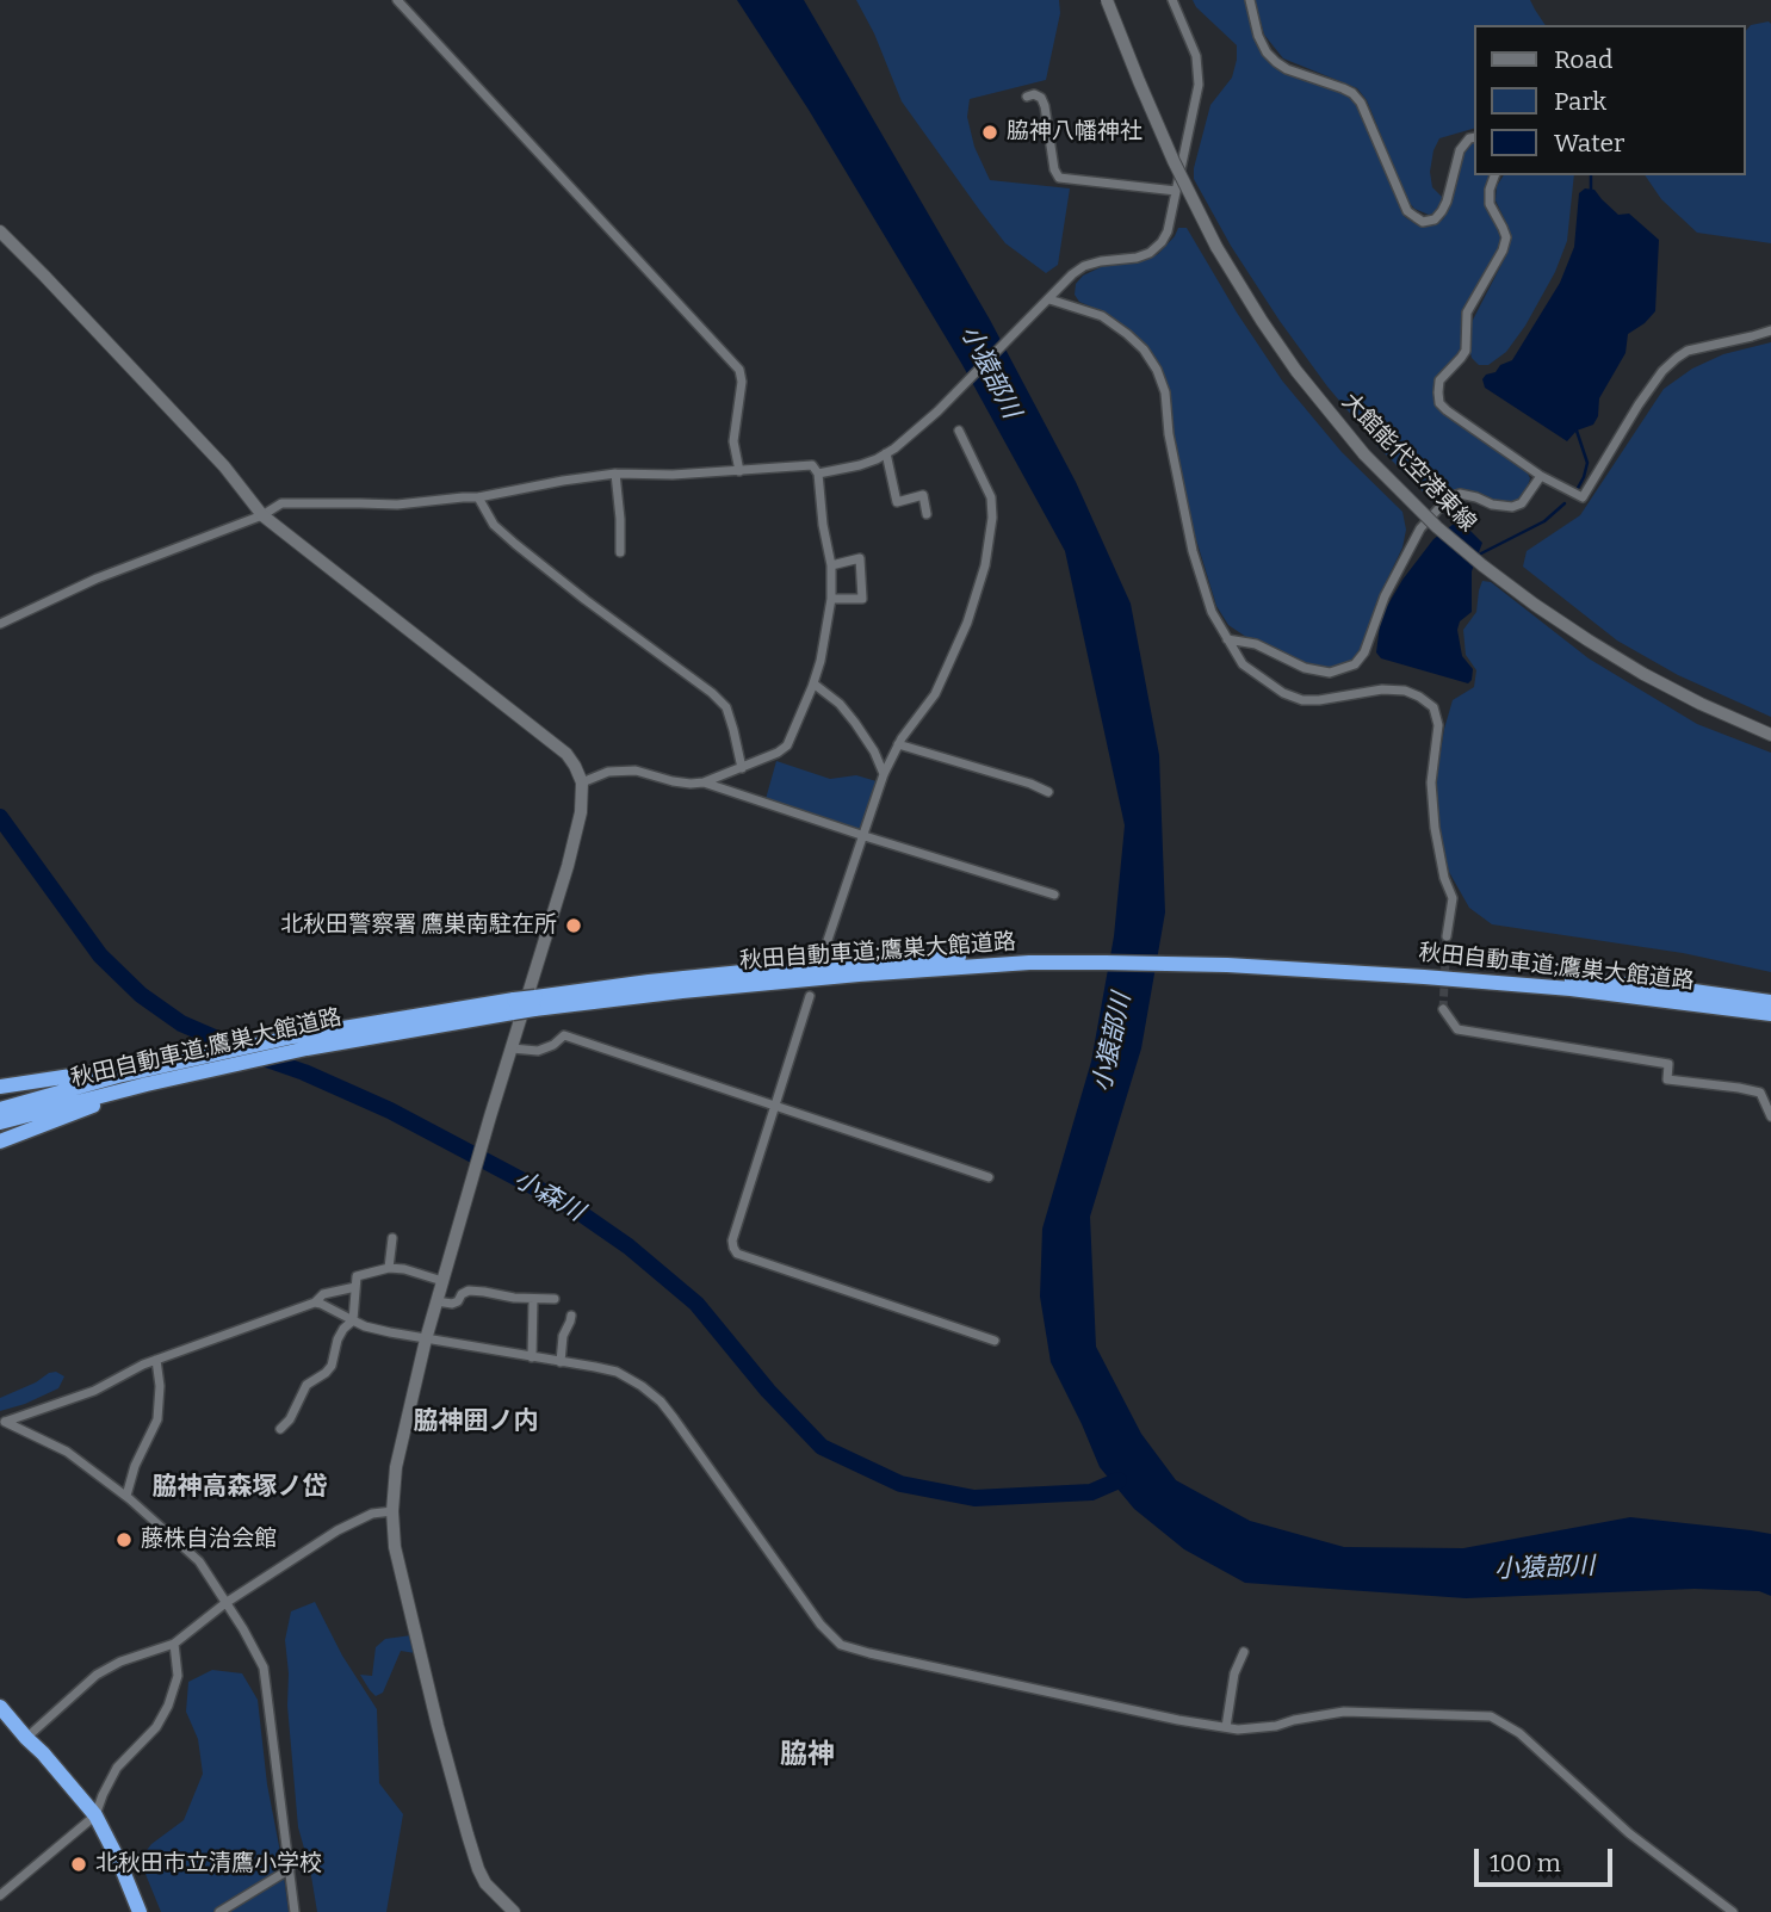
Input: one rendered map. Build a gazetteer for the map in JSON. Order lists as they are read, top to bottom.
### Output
{
  "streets": {
    "highway": ["秋田自動車道;鷹巣大館道路"],
    "street": ["大館能代空港東線"]
  },
  "districts": ["脇神囲ノ内", "脇神高森塚ノ岱", "脇神"],
  "water": ["小猿部川", "小森川"],
  "places": [
    "脇神八幡神社",
    "北秋田警察署 鷹巣南駐在所",
    "藤株自治会館",
    "北秋田市立清鷹小学校"
  ],
  "legend": ["Road", "Park", "Water"],
  "scale_bar": "100 m"
}
